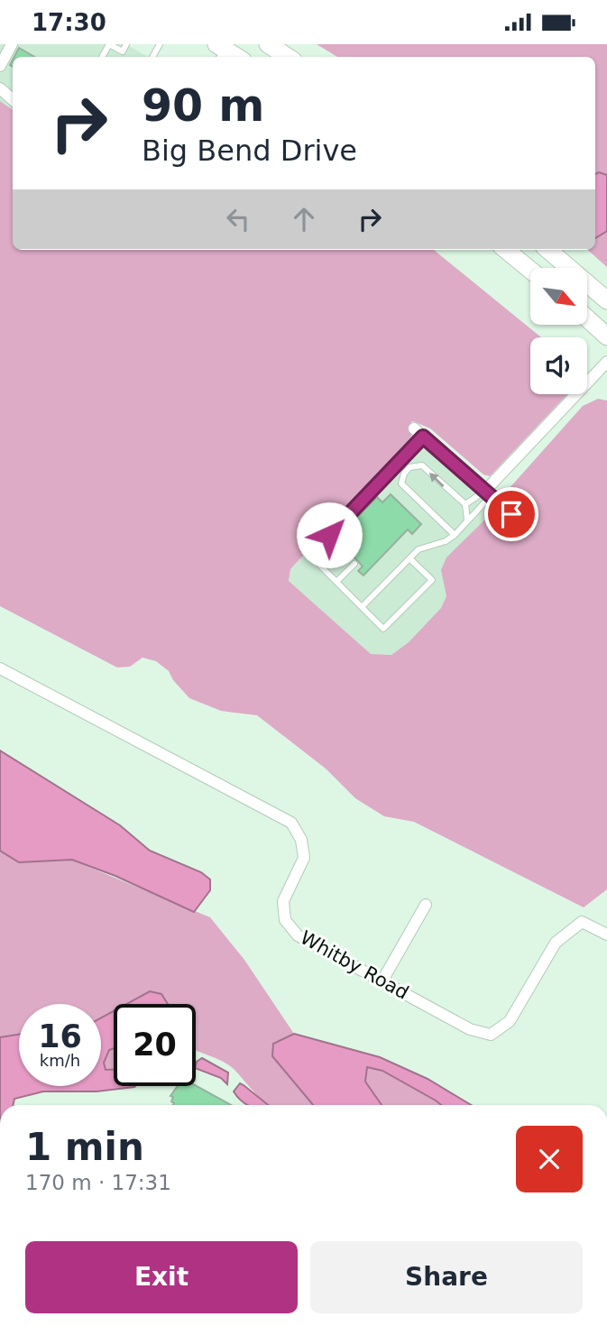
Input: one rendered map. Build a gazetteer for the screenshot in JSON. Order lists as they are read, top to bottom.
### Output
{
  "streets": {
    "street": ["Whitby Road"]
  },
  "north": "bottom right",
  "page": {
    "status": "17:30",
    "turn": ["90 m", "Big Bend Drive"],
    "speed": "16 km/h",
    "limit": "20",
    "heading": ["1 min", "170 m · 17:31"],
    "buttons": ["Exit", "Share"]
  }
}
